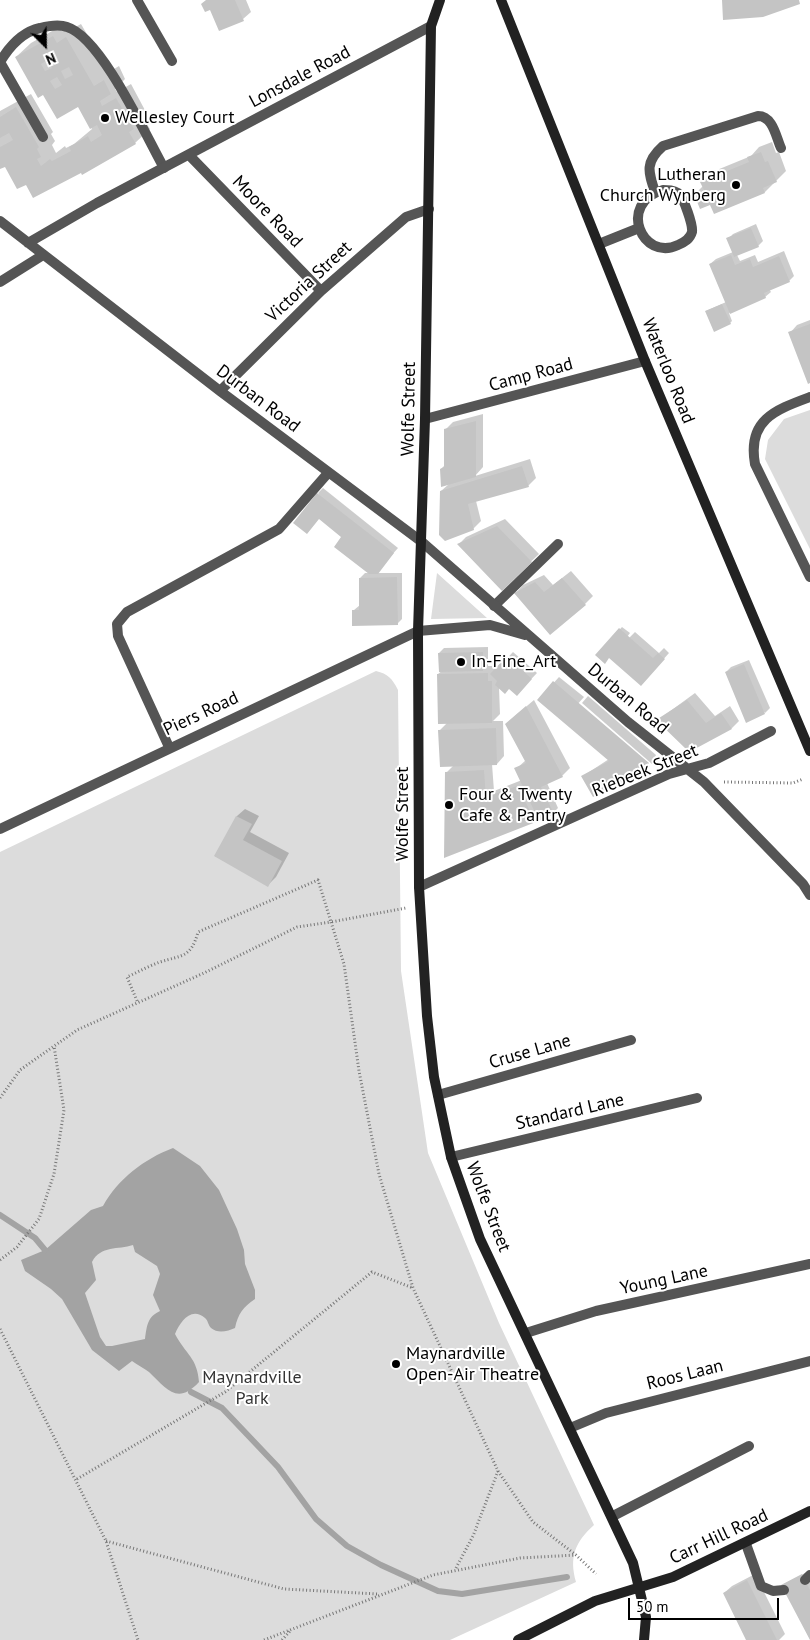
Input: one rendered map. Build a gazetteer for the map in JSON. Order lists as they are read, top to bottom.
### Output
{
  "streets": {
    "street": [
      "Lonsdale Road",
      "Moore Road",
      "Victoria Street",
      "Waterloo Road",
      "Camp Road",
      "Durban Road",
      "Wolfe Street",
      "Piers Road",
      "Riebeek Street",
      "Cruse Lane",
      "Standard Lane",
      "Young Lane",
      "Roos Laan",
      "Carr Hill Road"
    ]
  },
  "crossings": [
    ["Lonsdale Road", "Moore Road"],
    ["Lonsdale Road", "Durban Road"],
    ["Lonsdale Road", "Wolfe Street"],
    ["Moore Road", "Victoria Street"],
    ["Victoria Street", "Durban Road"],
    ["Victoria Street", "Wolfe Street"],
    ["Waterloo Road", "Camp Road"],
    ["Camp Road", "Wolfe Street"],
    ["Durban Road", "Wolfe Street"],
    ["Durban Road", "Piers Road"],
    ["Durban Road", "Riebeek Street"],
    ["Wolfe Street", "Piers Road"],
    ["Wolfe Street", "Riebeek Street"],
    ["Wolfe Street", "Cruse Lane"],
    ["Wolfe Street", "Standard Lane"],
    ["Wolfe Street", "Young Lane"],
    ["Wolfe Street", "Roos Laan"],
    ["Wolfe Street", "Carr Hill Road"]
  ],
  "parks": ["Maynardville Park"],
  "places": [
    "Wellesley Court",
    "Lutheran Church Wynberg",
    "In-Fine_Art",
    "Four & Twenty Cafe & Pantry",
    "Maynardville Open-Air Theatre"
  ],
  "scale_bar": "50 m",
  "north": "bottom right"
}
